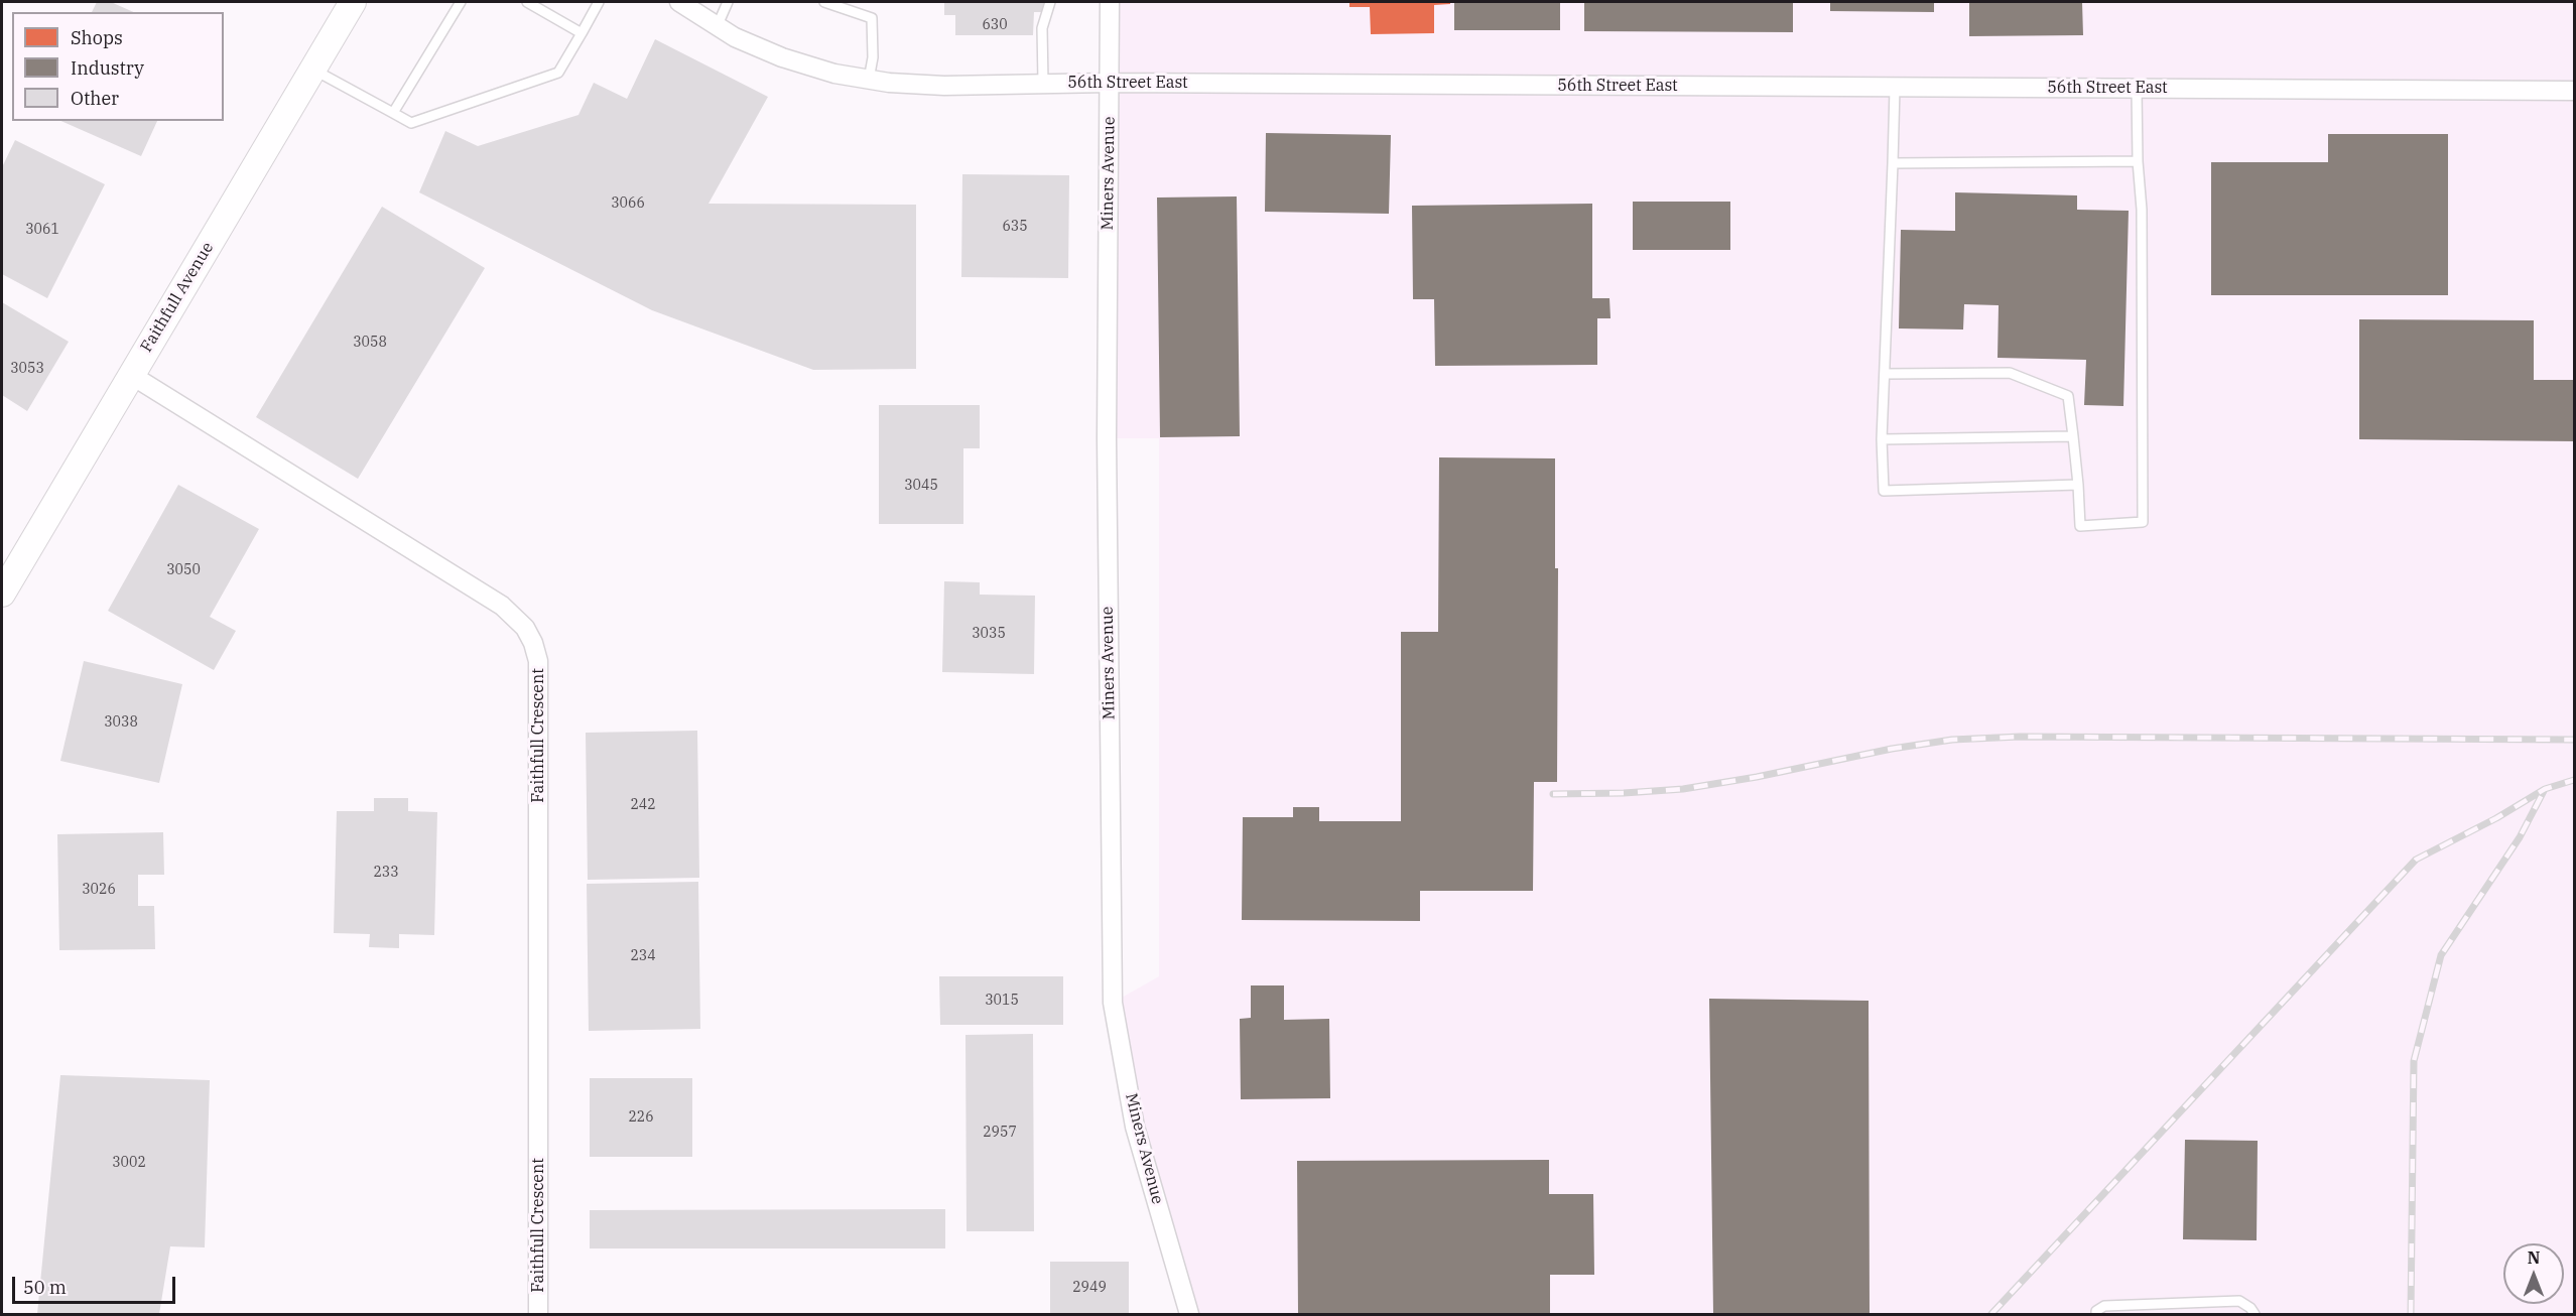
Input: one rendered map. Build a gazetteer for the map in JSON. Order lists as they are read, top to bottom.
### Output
{
  "streets": {
    "street": [
      "56th Street East",
      "Miners Avenue",
      "Faithfull Avenue",
      "Faithfull Crescent"
    ]
  },
  "crossings": [
    ["56th Street East", "Miners Avenue"],
    ["Faithfull Avenue", "Faithfull Crescent"]
  ],
  "house_numbers": [
    "630",
    "3066",
    "635",
    "3061",
    "3058",
    "3053",
    "3045",
    "3050",
    "3035",
    "3038",
    "242",
    "233",
    "3026",
    "234",
    "3015",
    "226",
    "2957",
    "3002",
    "2949"
  ],
  "legend": ["Shops", "Industry", "Other"],
  "scale_bar": "50 m",
  "north": "top"
}
